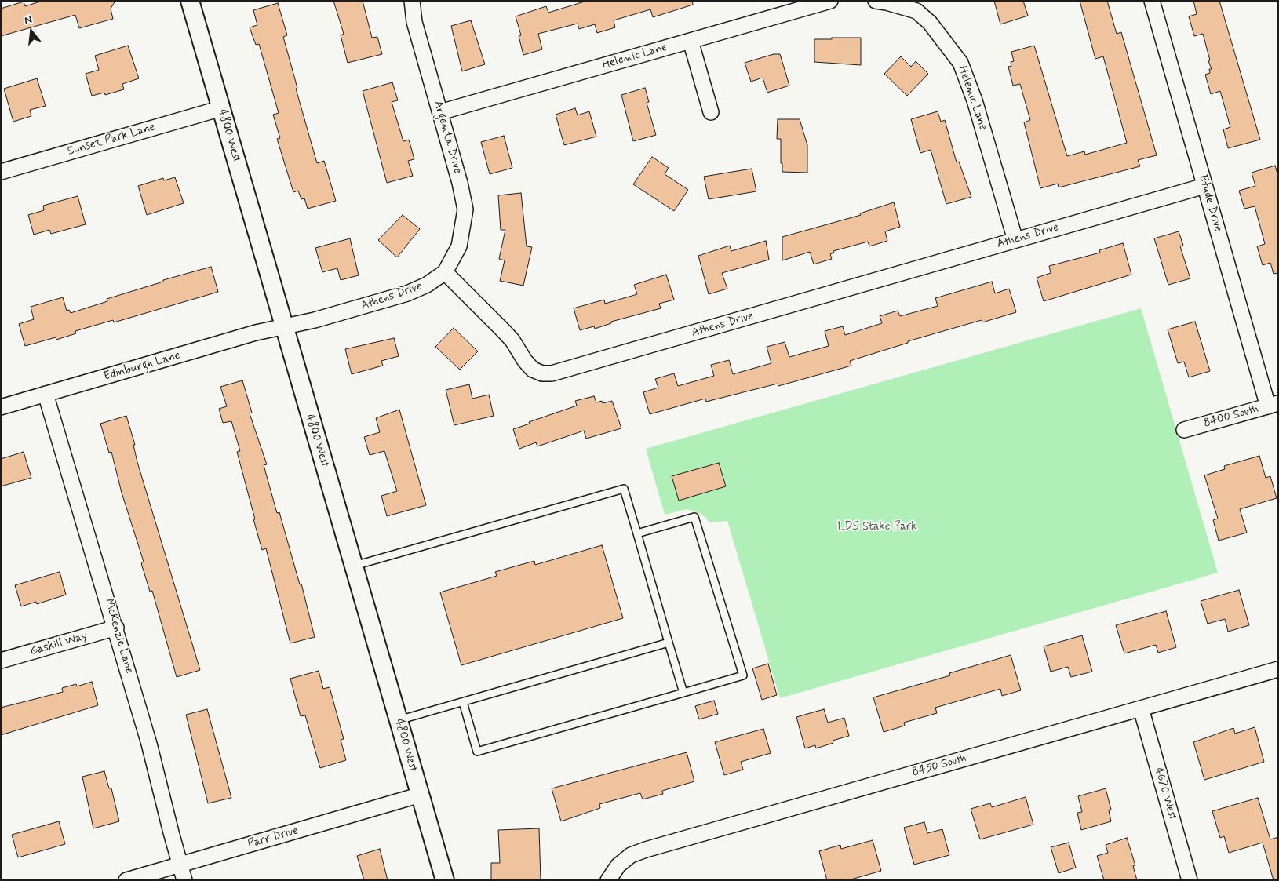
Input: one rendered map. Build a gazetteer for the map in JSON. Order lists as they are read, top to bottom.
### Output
{
  "streets": {
    "street": [
      "Helenic Lane",
      "4800 West",
      "Argenta Drive",
      "Sunset Park Lane",
      "Etude Drive",
      "Athens Drive",
      "Edinburgh Lane",
      "8400 South",
      "McKenzie Lane",
      "Gaskill Way",
      "8450 South",
      "4670 West",
      "Parr Drive"
    ]
  },
  "crossings": [
    ["Helenic Lane", "Argenta Drive"],
    ["Helenic Lane", "Athens Drive"],
    ["4800 West", "Sunset Park Lane"],
    ["4800 West", "Athens Drive"],
    ["4800 West", "Edinburgh Lane"],
    ["4800 West", "Parr Drive"],
    ["Argenta Drive", "Athens Drive"],
    ["Etude Drive", "Athens Drive"],
    ["Etude Drive", "8400 South"],
    ["Athens Drive", "Edinburgh Lane"],
    ["Edinburgh Lane", "McKenzie Lane"],
    ["McKenzie Lane", "Gaskill Way"],
    ["McKenzie Lane", "Parr Drive"],
    ["8450 South", "4670 West"]
  ],
  "parks": ["LDS Stake Park"],
  "north": "top"
}
